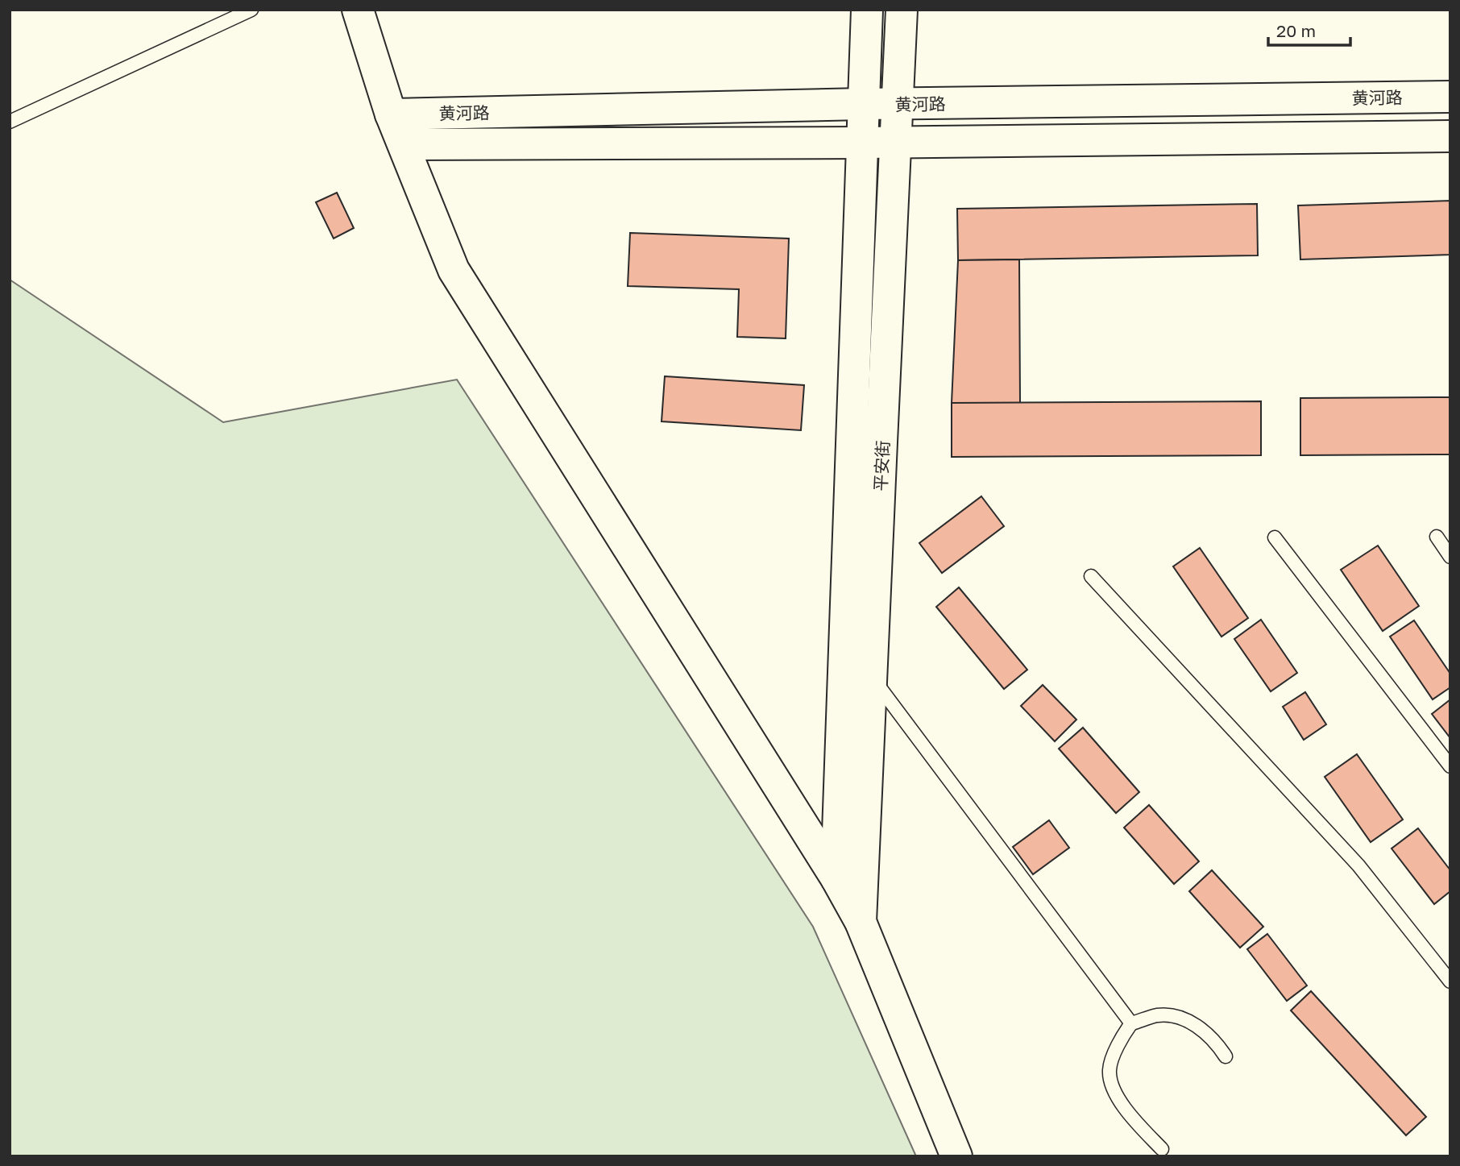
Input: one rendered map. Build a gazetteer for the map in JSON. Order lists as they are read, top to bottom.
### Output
{
  "streets": {
    "main road": ["黄河路", "平安街"]
  },
  "crossings": [
    ["黄河路", "平安街"]
  ],
  "scale_bar": "20 m"
}
